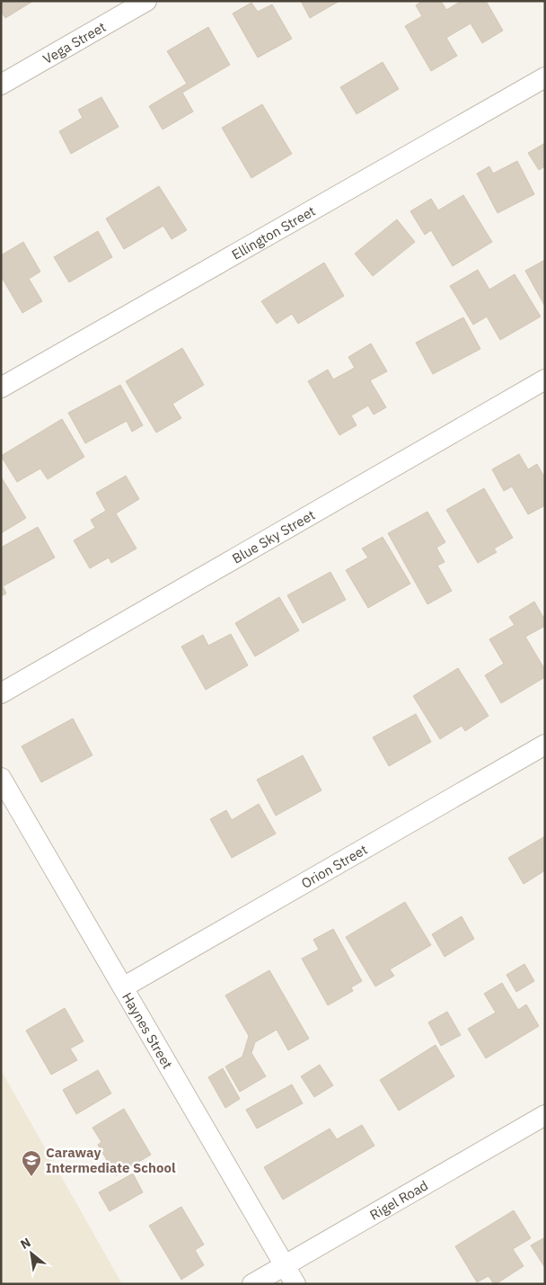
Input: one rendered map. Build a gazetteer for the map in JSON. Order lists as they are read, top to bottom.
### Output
{
  "streets": {
    "street": [
      "Vega Street",
      "Ellington Street",
      "Blue Sky Street",
      "Orion Street",
      "Haynes Street",
      "Rigel Road"
    ]
  },
  "crossings": [
    ["Orion Street", "Haynes Street"],
    ["Haynes Street", "Rigel Road"]
  ],
  "places": {
    "school or university": ["Caraway Intermediate School"]
  },
  "north": "top left"
}
